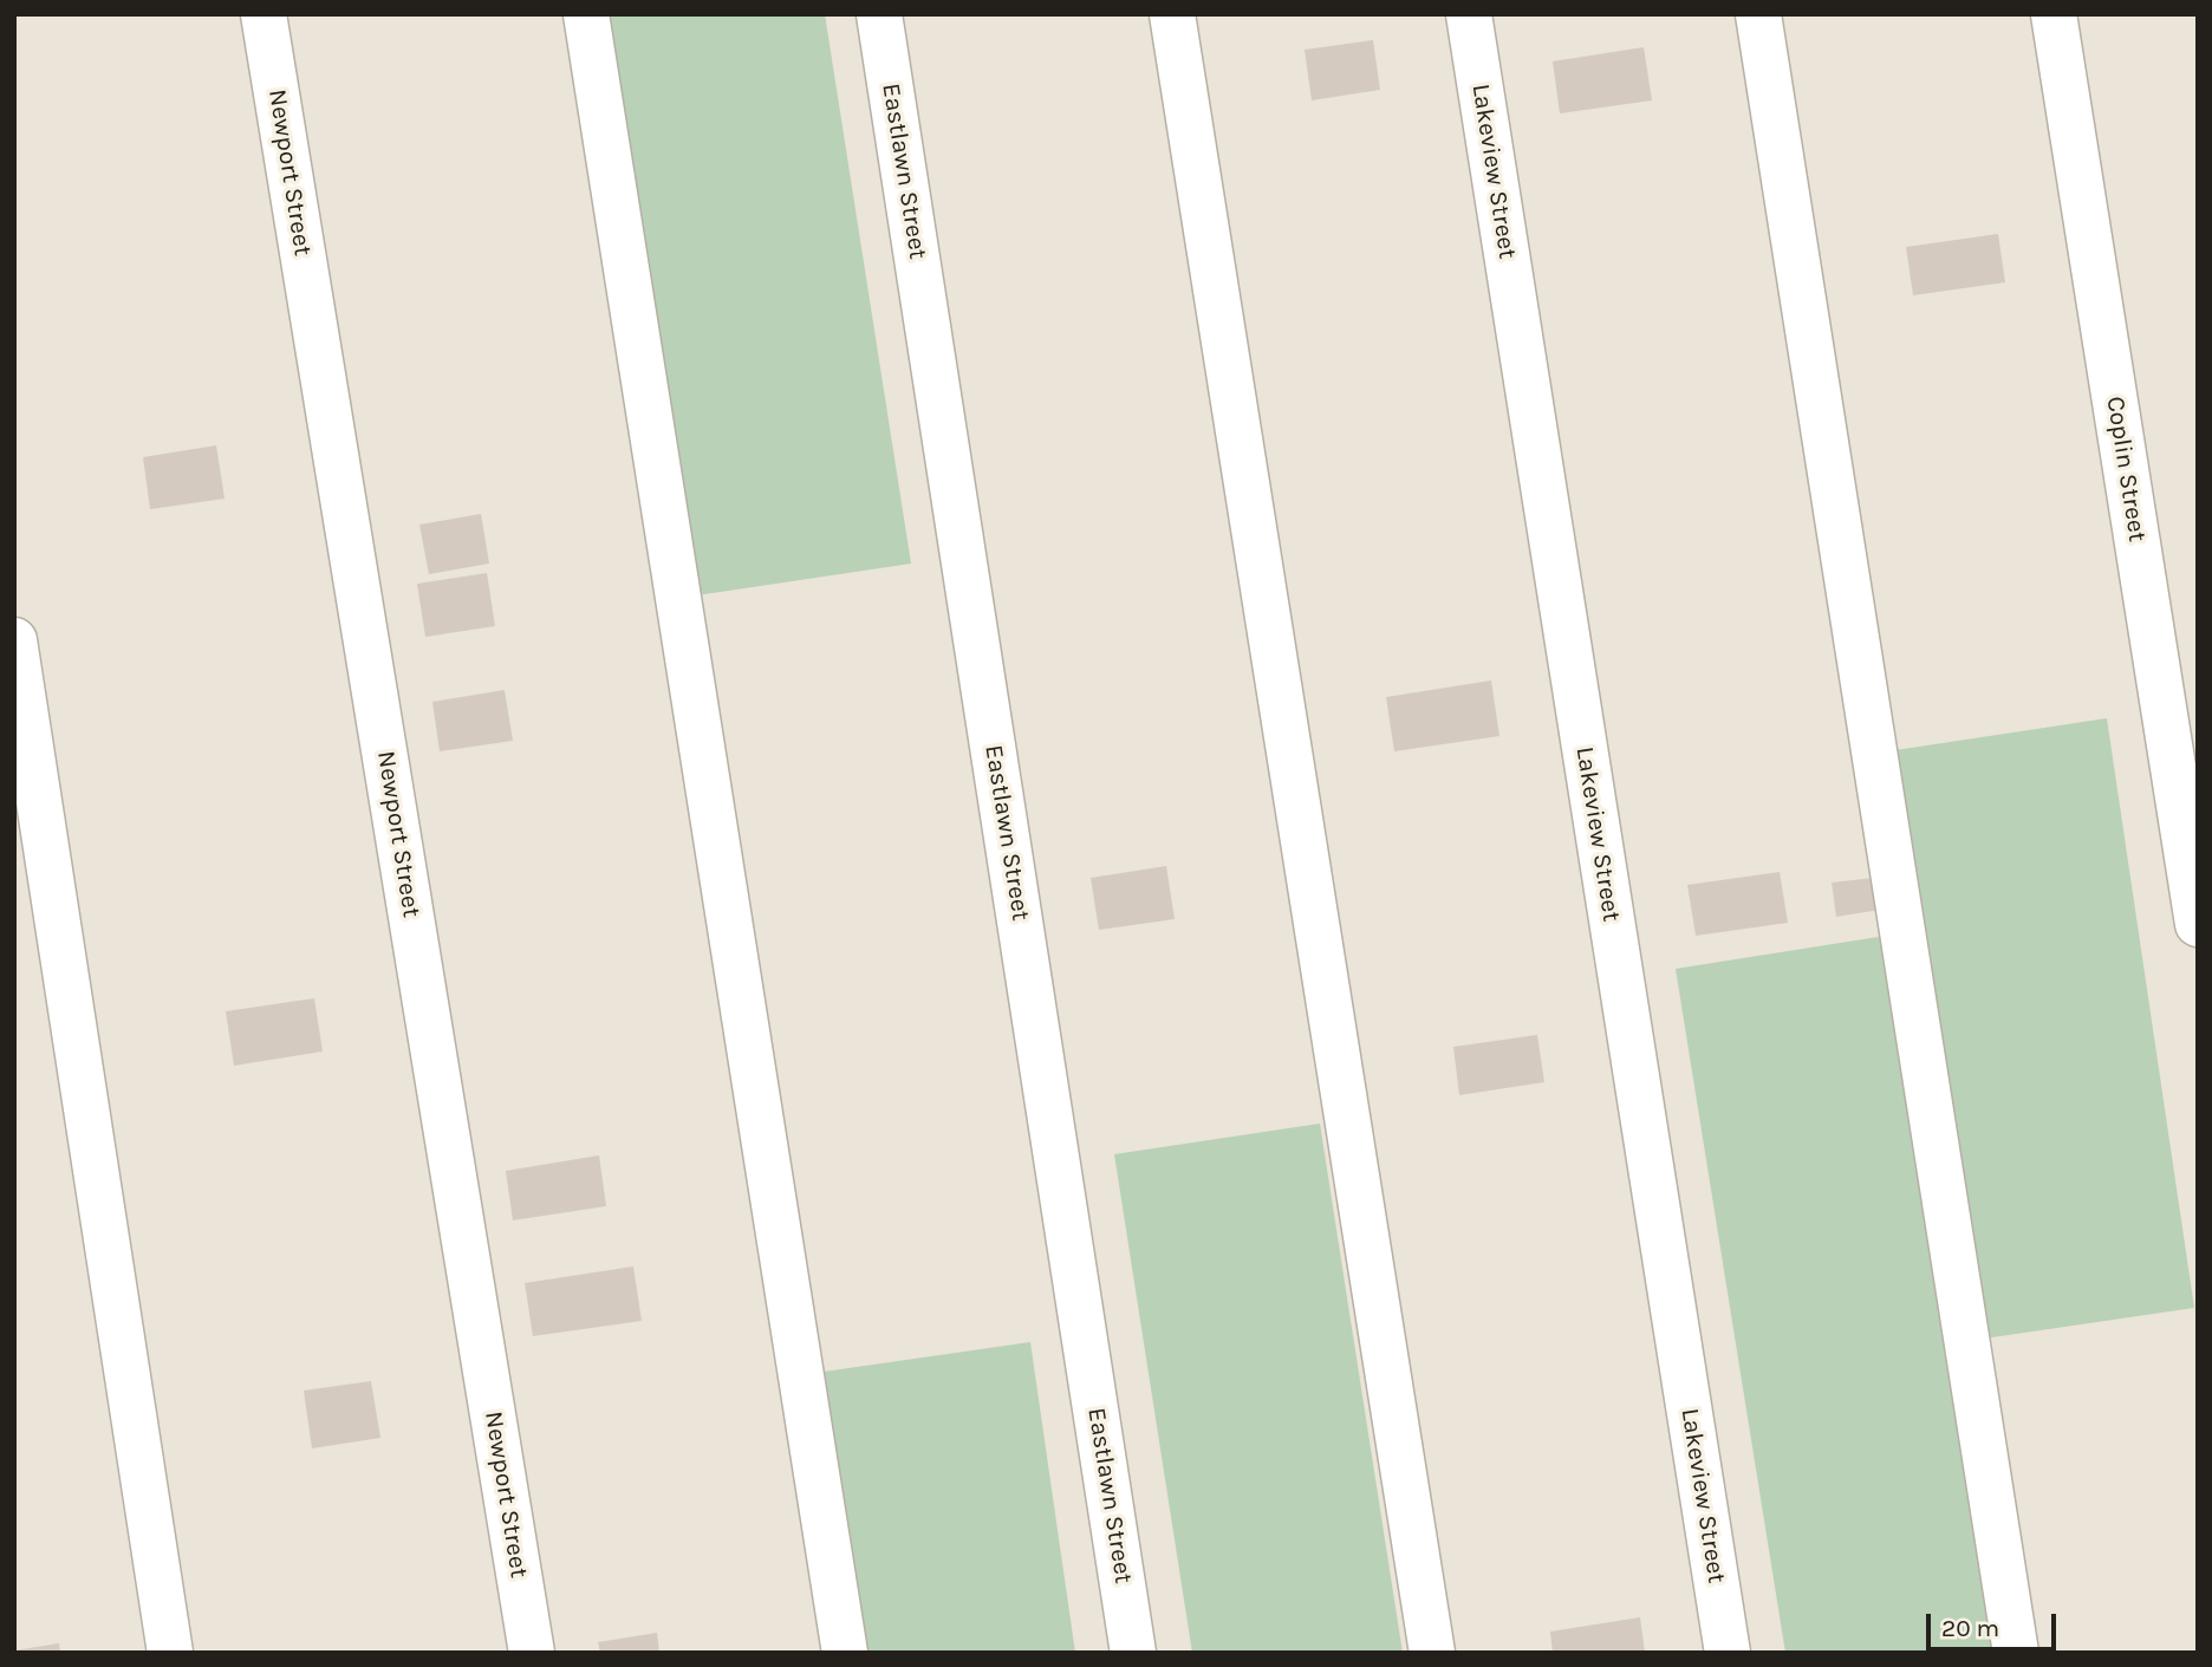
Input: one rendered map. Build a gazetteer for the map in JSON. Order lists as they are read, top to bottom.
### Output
{
  "streets": {
    "street": [
      "Eastlawn Street",
      "Lakeview Street",
      "Newport Street",
      "Coplin Street"
    ]
  },
  "scale_bar": "20 m"
}
